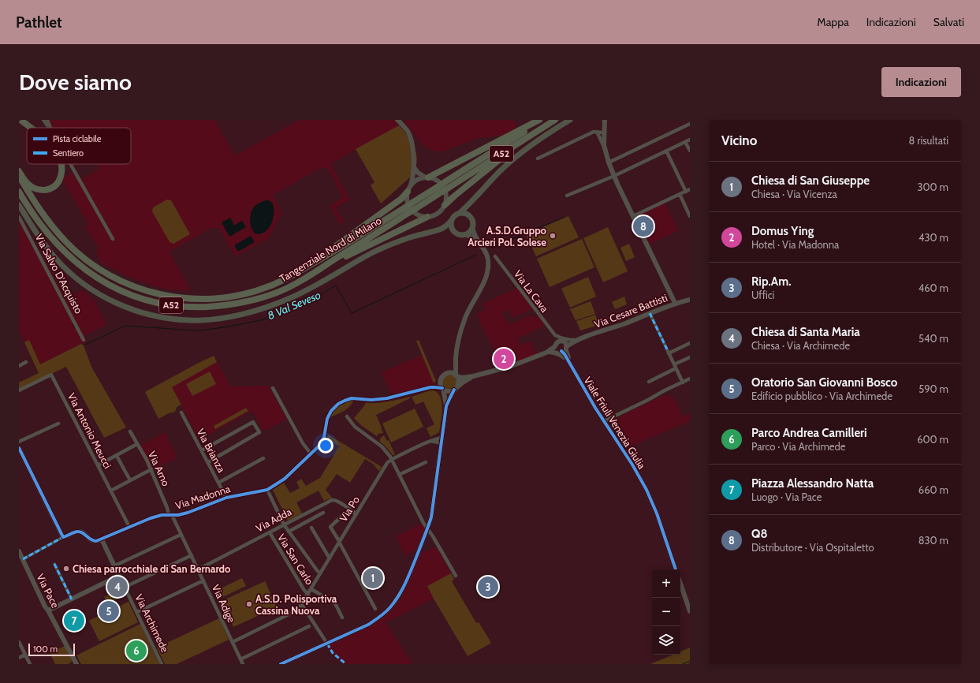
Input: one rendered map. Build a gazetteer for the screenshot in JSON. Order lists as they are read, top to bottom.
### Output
{
  "streets": {
    "highway": ["A52", "Tangenziale Nord di Milano"],
    "street": [
      "Via Salvo D'Acquisto",
      "Via La Cava",
      "Via Cesare Battisti",
      "Viale Friuli Venezia Giulia",
      "Via Antonio Meucci",
      "Via Brianza",
      "Via Arno",
      "Via Madonna",
      "Via Po",
      "Via Adda",
      "Via San Carlo",
      "Via Pace",
      "Via Adige",
      "Via Archimede"
    ]
  },
  "crossings": [
    ["Via La Cava", "Via Cesare Battisti"],
    ["Via La Cava", "Viale Friuli Venezia Giulia"],
    ["Via Cesare Battisti", "Viale Friuli Venezia Giulia"],
    ["Via Antonio Meucci", "Via Madonna"],
    ["Via Brianza", "Via Madonna"],
    ["Via Arno", "Via Madonna"],
    ["Via Arno", "Via Adige"],
    ["Via Madonna", "Via Adige"],
    ["Via Madonna", "Via Archimede"],
    ["Via Po", "Via Adda"],
    ["Via Po", "Via San Carlo"],
    ["Via Adda", "Via San Carlo"],
    ["Via Adda", "Via Adige"]
  ],
  "water": ["8 Val Seveso"],
  "places": ["A.S.D.Gruppo Arcieri Pol. Solese", "Chiesa parrocchiale di San Bernardo", "A.S.D. Polisportiva Cassina Nuova"],
  "legend": ["Pista ciclabile", "Sentiero"],
  "scale_bar": "100 m",
  "page": {
    "header": "Pathlet",
    "nav": ["Mappa", "Indicazioni", "Salvati"],
    "buttons": "Indicazioni",
    "title": "Dove siamo",
    "heading": ["Vicino", "8 risultati"],
    "list": [
      {
        "mark": "1",
        "name": "Chiesa di San Giuseppe",
        "note": "Chiesa · Via Vicenza",
        "value": "300 m"
      },
      {
        "mark": "2",
        "name": "Domus Ying",
        "note": "Hotel · Via Madonna",
        "value": "430 m"
      },
      {
        "mark": "3",
        "name": "Rip.Am.",
        "note": "Uffici",
        "value": "460 m"
      },
      {
        "mark": "4",
        "name": "Chiesa di Santa Maria",
        "note": "Chiesa · Via Archimede",
        "value": "540 m"
      },
      {
        "mark": "5",
        "name": "Oratorio San Giovanni Bosco",
        "note": "Edificio pubblico · Via Archimede",
        "value": "590 m"
      },
      {
        "mark": "6",
        "name": "Parco Andrea Camilleri",
        "note": "Parco · Via Archimede",
        "value": "600 m"
      },
      {
        "mark": "7",
        "name": "Piazza Alessandro Natta",
        "note": "Luogo · Via Pace",
        "value": "660 m"
      },
      {
        "mark": "8",
        "name": "Q8",
        "note": "Distributore · Via Ospitaletto",
        "value": "830 m"
      }
    ],
    "pins": [
      "8",
      "2",
      "1",
      "3",
      "4",
      "5",
      "7",
      "6"
    ],
    "map_buttons": ["+", "−"],
    "scale": "100 m"
  }
}
